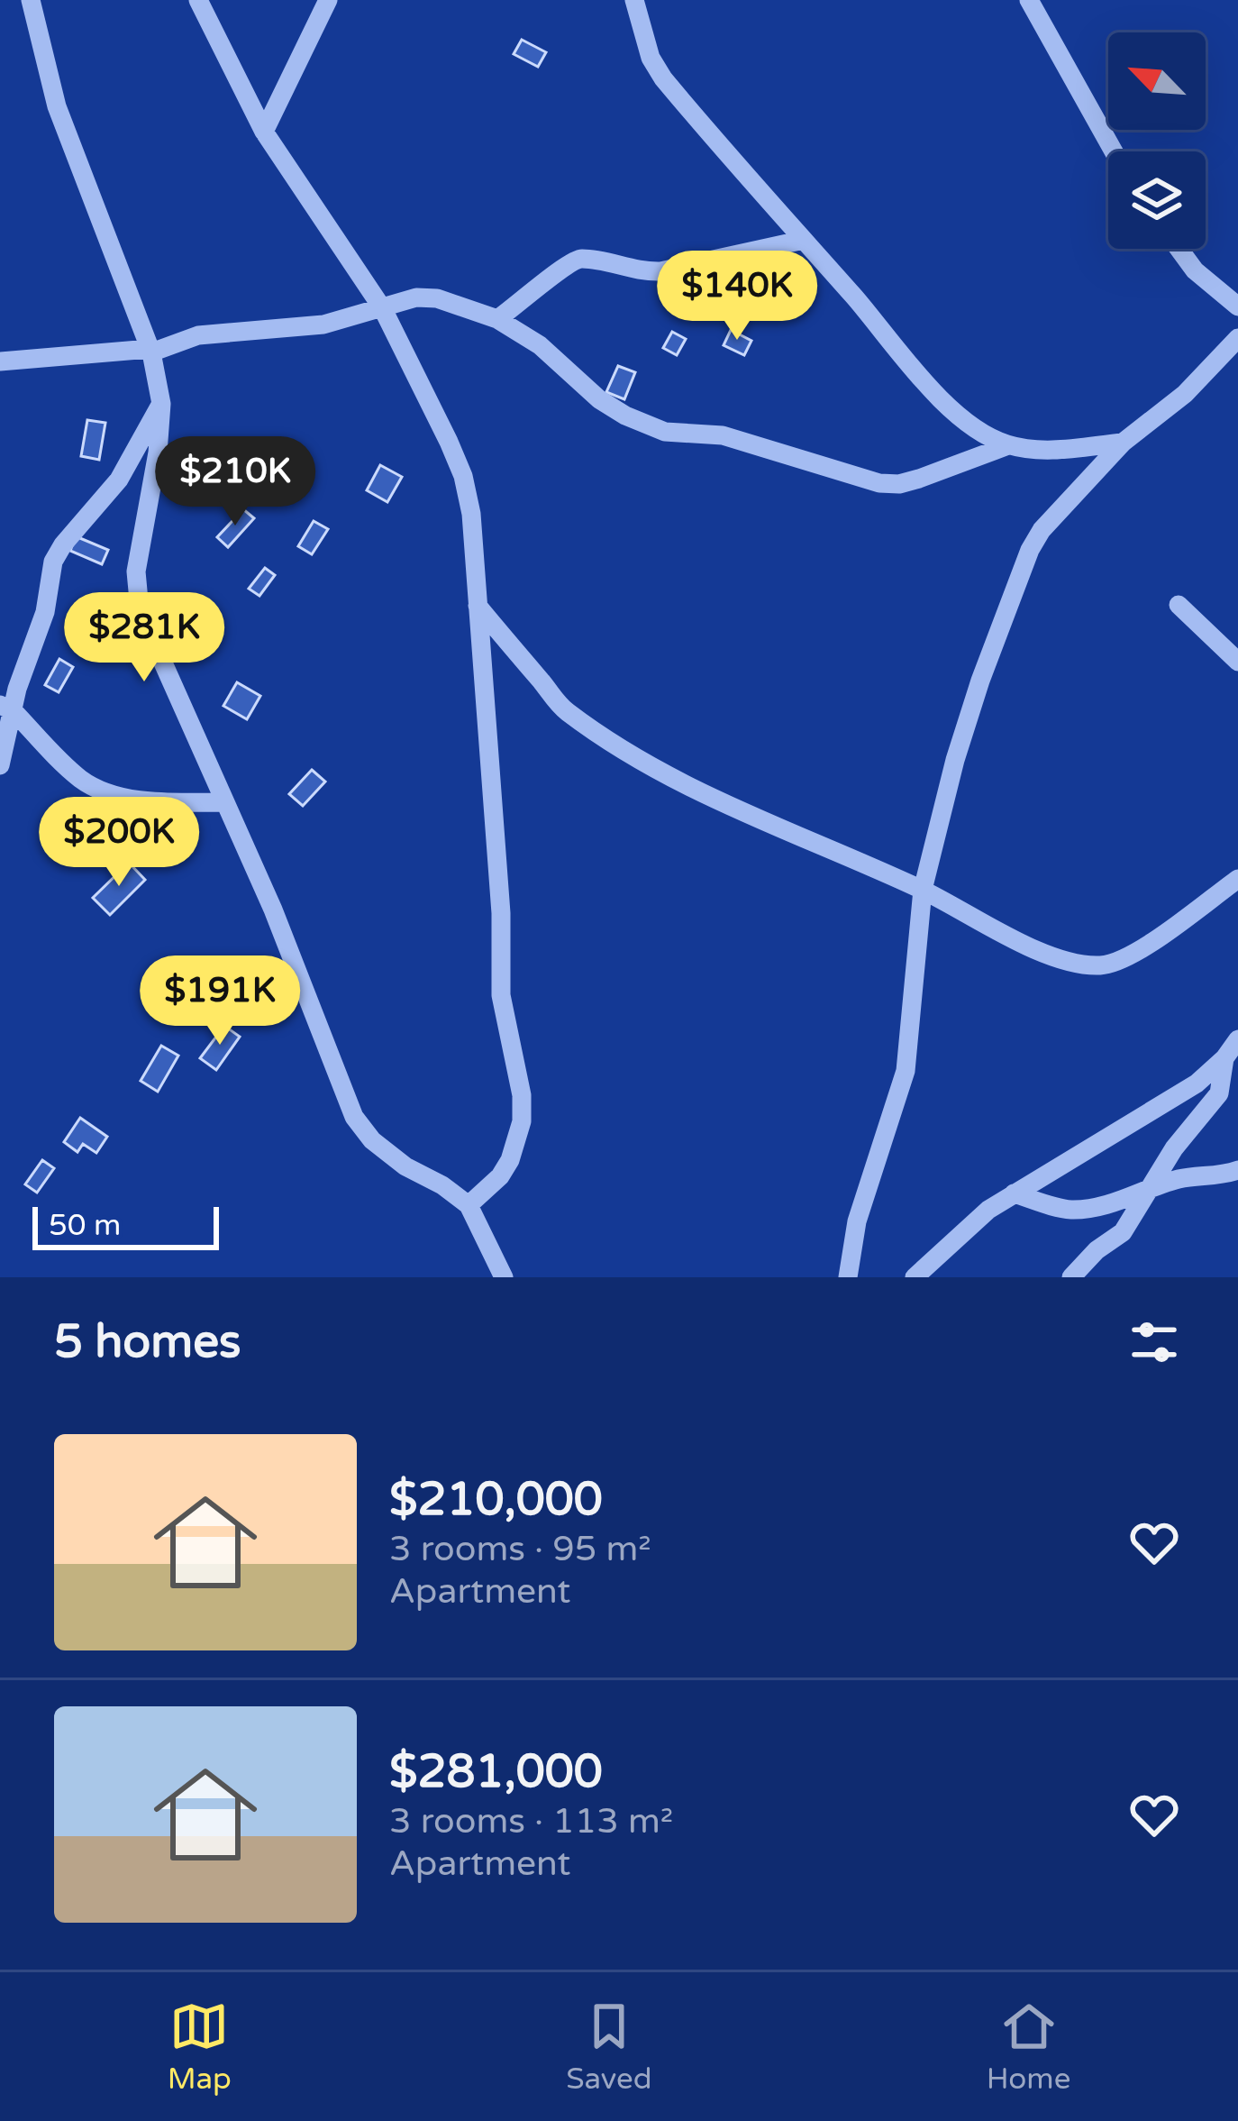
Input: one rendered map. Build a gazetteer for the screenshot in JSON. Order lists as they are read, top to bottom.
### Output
{
  "scale_bar": "50 m",
  "north": "top left",
  "page": {
    "price": [
      "$140K",
      "$210K",
      "$281K",
      "$200K",
      "$191K"
    ],
    "scale": "50 m",
    "heading": "5 homes",
    "list": [
      {
        "name": "$210,000",
        "note": "3 rooms · 95 m² · Apartment"
      },
      {
        "name": "$281,000",
        "note": "3 rooms · 113 m² · Apartment"
      }
    ],
    "tabs": ["Map", "Saved", "Home"]
  }
}
